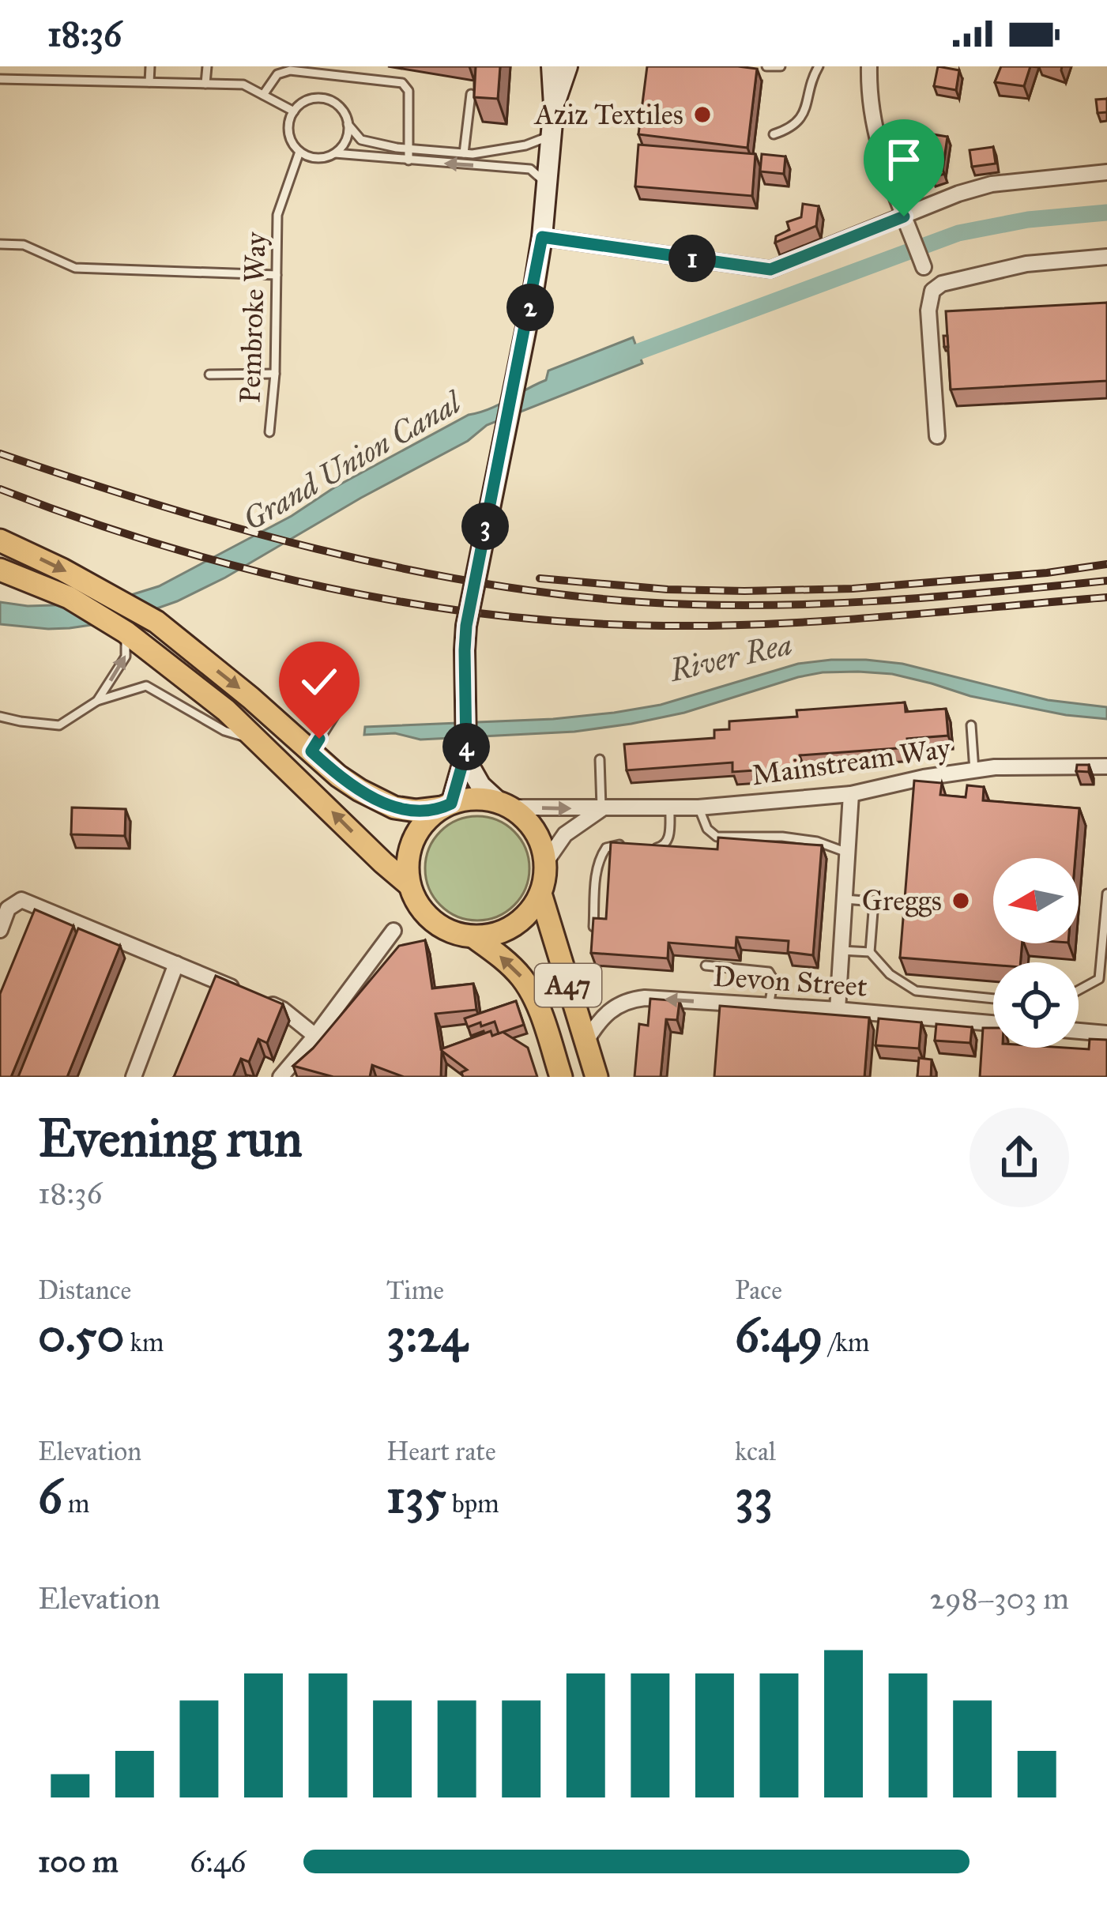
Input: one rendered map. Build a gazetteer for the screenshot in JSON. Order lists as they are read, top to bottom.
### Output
{
  "streets": {
    "main road": ["A47"],
    "street": ["Mainstream Way", "Devon Street"],
    "lane": ["Pembroke Way"]
  },
  "crossings": [
    ["Mainstream Way", "A47"],
    ["Devon Street", "A47"]
  ],
  "one_way": ["Devon Street"],
  "water": ["Grand Union Canal", "River Rea"],
  "places": ["Aziz Textiles", "Greggs"],
  "north": "left",
  "page": {
    "status": "18:36",
    "pins": [
      "1",
      "2",
      "3",
      "4"
    ],
    "heading": ["Evening run", "18:36"],
    "stats": [
      ["Distance", "0.50 km"],
      ["Time", "3:24"],
      ["Pace", "6:49 /km"],
      ["Elevation", "6 m"],
      ["Heart rate", "135 bpm"],
      ["kcal", "33"]
    ],
    "chart": ["Elevation", "298–303 m"],
    "list": [
      {
        "name": "100 m",
        "note": "6:46"
      }
    ]
  }
}
